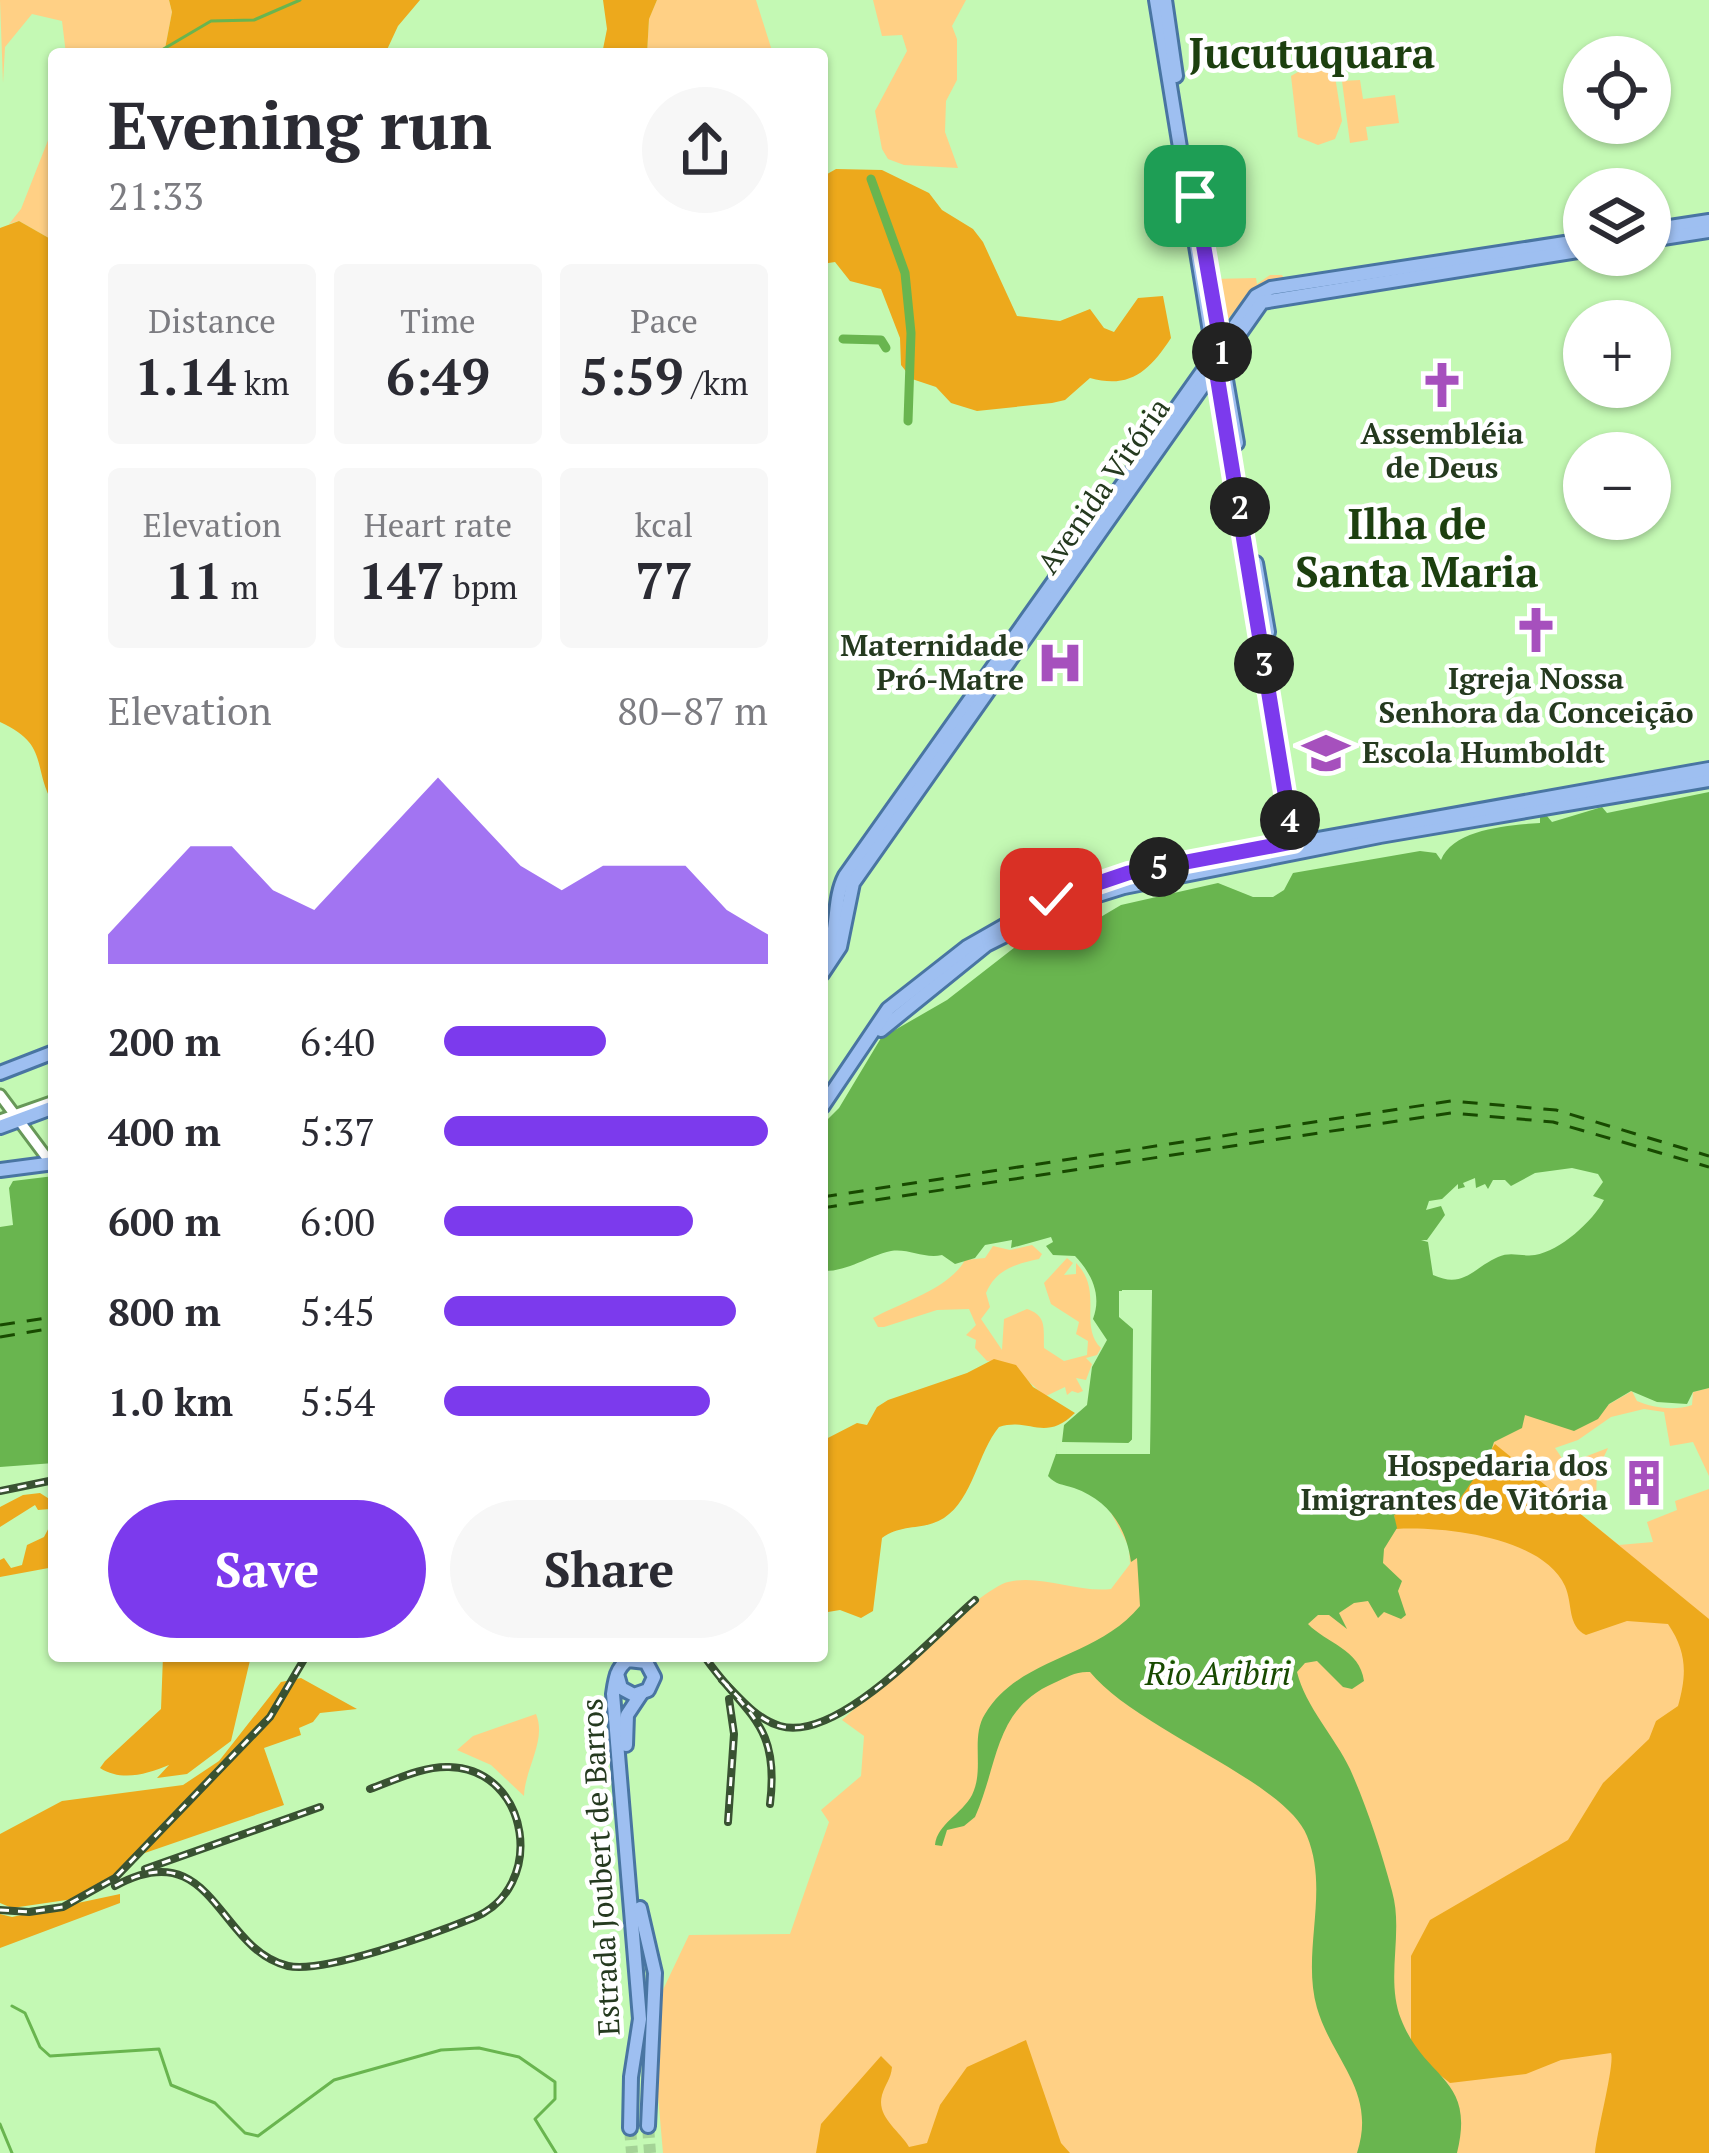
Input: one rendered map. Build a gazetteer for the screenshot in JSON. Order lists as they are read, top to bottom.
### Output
{
  "streets": {
    "main road": ["Avenida Vitória", "Estrada Joubert de Barros"]
  },
  "districts": ["Jucutuquara", "Ilha de Santa Maria"],
  "water": ["Rio Aribiri"],
  "places": {
    "church": ["Assembléia de Deus", "Igreja Nossa Senhora da Conceição"],
    "hospital": ["Maternidade Pró-Matre"],
    "school or university": ["Escola Humboldt"],
    "building": ["Hospedaria dos Imigrantes de Vitória"]
  },
  "page": {
    "map_buttons": ["+", "−"],
    "heading": ["Evening run", "21:33"],
    "stats": [
      ["Distance", "1.14 km"],
      ["Time", "6:49"],
      ["Pace", "5:59 /km"],
      ["Elevation", "11 m"],
      ["Heart rate", "147 bpm"],
      ["kcal", "77"]
    ],
    "pins": [
      "1",
      "2",
      "3",
      "4",
      "5"
    ],
    "chart": ["Elevation", "80–87 m"],
    "list": [
      {
        "name": "200 m",
        "note": "6:40"
      },
      {
        "name": "400 m",
        "note": "5:37"
      },
      {
        "name": "600 m",
        "note": "6:00"
      },
      {
        "name": "800 m",
        "note": "5:45"
      },
      {
        "name": "1.0 km",
        "note": "5:54"
      }
    ],
    "buttons": ["Save", "Share"]
  }
}
